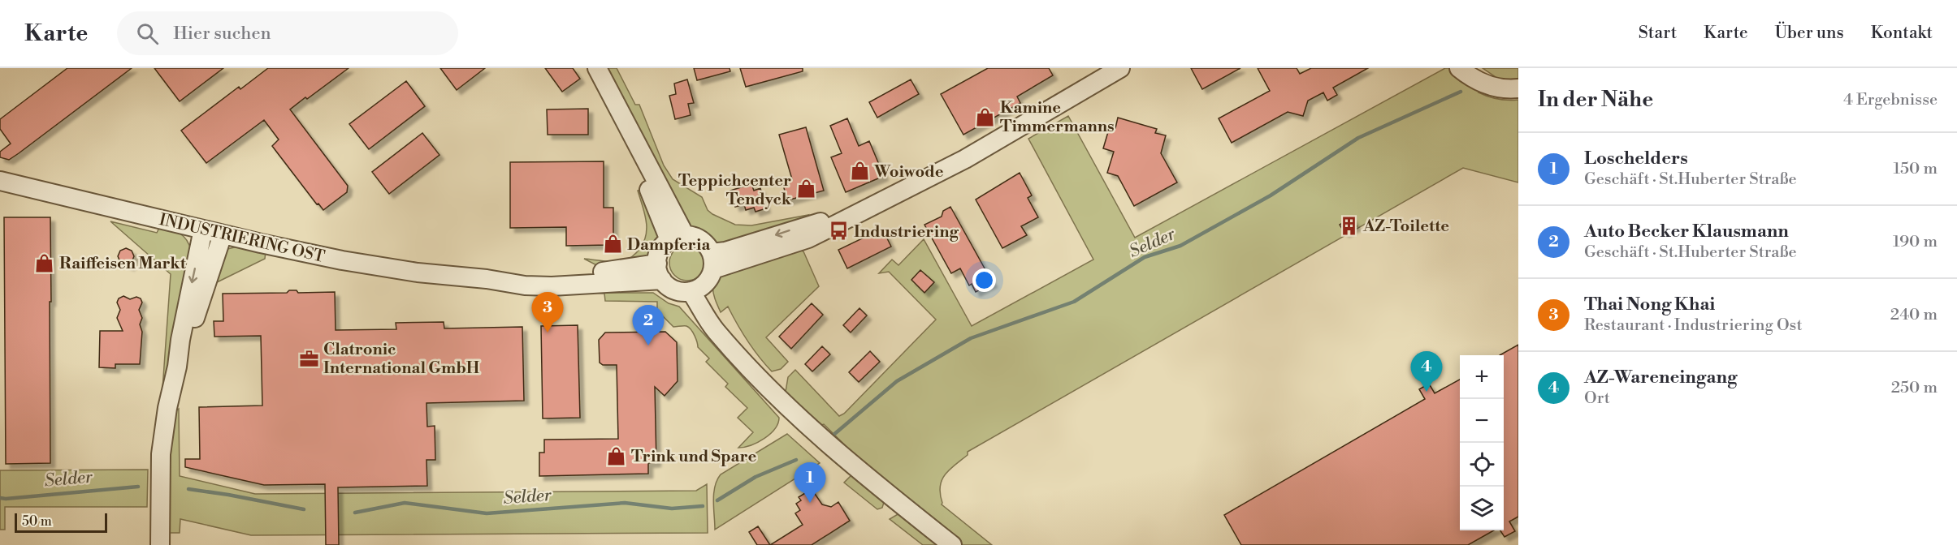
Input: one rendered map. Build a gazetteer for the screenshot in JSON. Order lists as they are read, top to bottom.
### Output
{
  "streets": {
    "street": ["INDUSTRIERING OST"]
  },
  "water": ["Selder"],
  "places": {
    "shop": [
      "Kamine Timmermanns",
      "Woiwode",
      "Teppichcenter Tendyck",
      "Dampferia",
      "Raiffeisen Markt",
      "Trink und Spare"
    ],
    "building": ["AZ-Toilette"],
    "bus stop": ["Industriering"],
    "office": ["Clatronic International GmbH"]
  },
  "scale_bar": "50 m",
  "page": {
    "header": "Karte",
    "search": "Hier suchen",
    "nav": [
      "Start",
      "Karte",
      "Über uns",
      "Kontakt"
    ],
    "heading": ["In der Nähe", "4 Ergebnisse"],
    "list": [
      {
        "mark": "1",
        "name": "Loschelders",
        "note": "Geschäft · St.Huberter Straße",
        "value": "150 m"
      },
      {
        "mark": "2",
        "name": "Auto Becker Klausmann",
        "note": "Geschäft · St.Huberter Straße",
        "value": "190 m"
      },
      {
        "mark": "3",
        "name": "Thai Nong Khai",
        "note": "Restaurant · Industriering Ost",
        "value": "240 m"
      },
      {
        "mark": "4",
        "name": "AZ-Wareneingang",
        "note": "Ort",
        "value": "250 m"
      }
    ],
    "pins": [
      "3",
      "2",
      "4",
      "1"
    ],
    "map_buttons": ["+", "−"],
    "scale": "50 m"
  }
}
